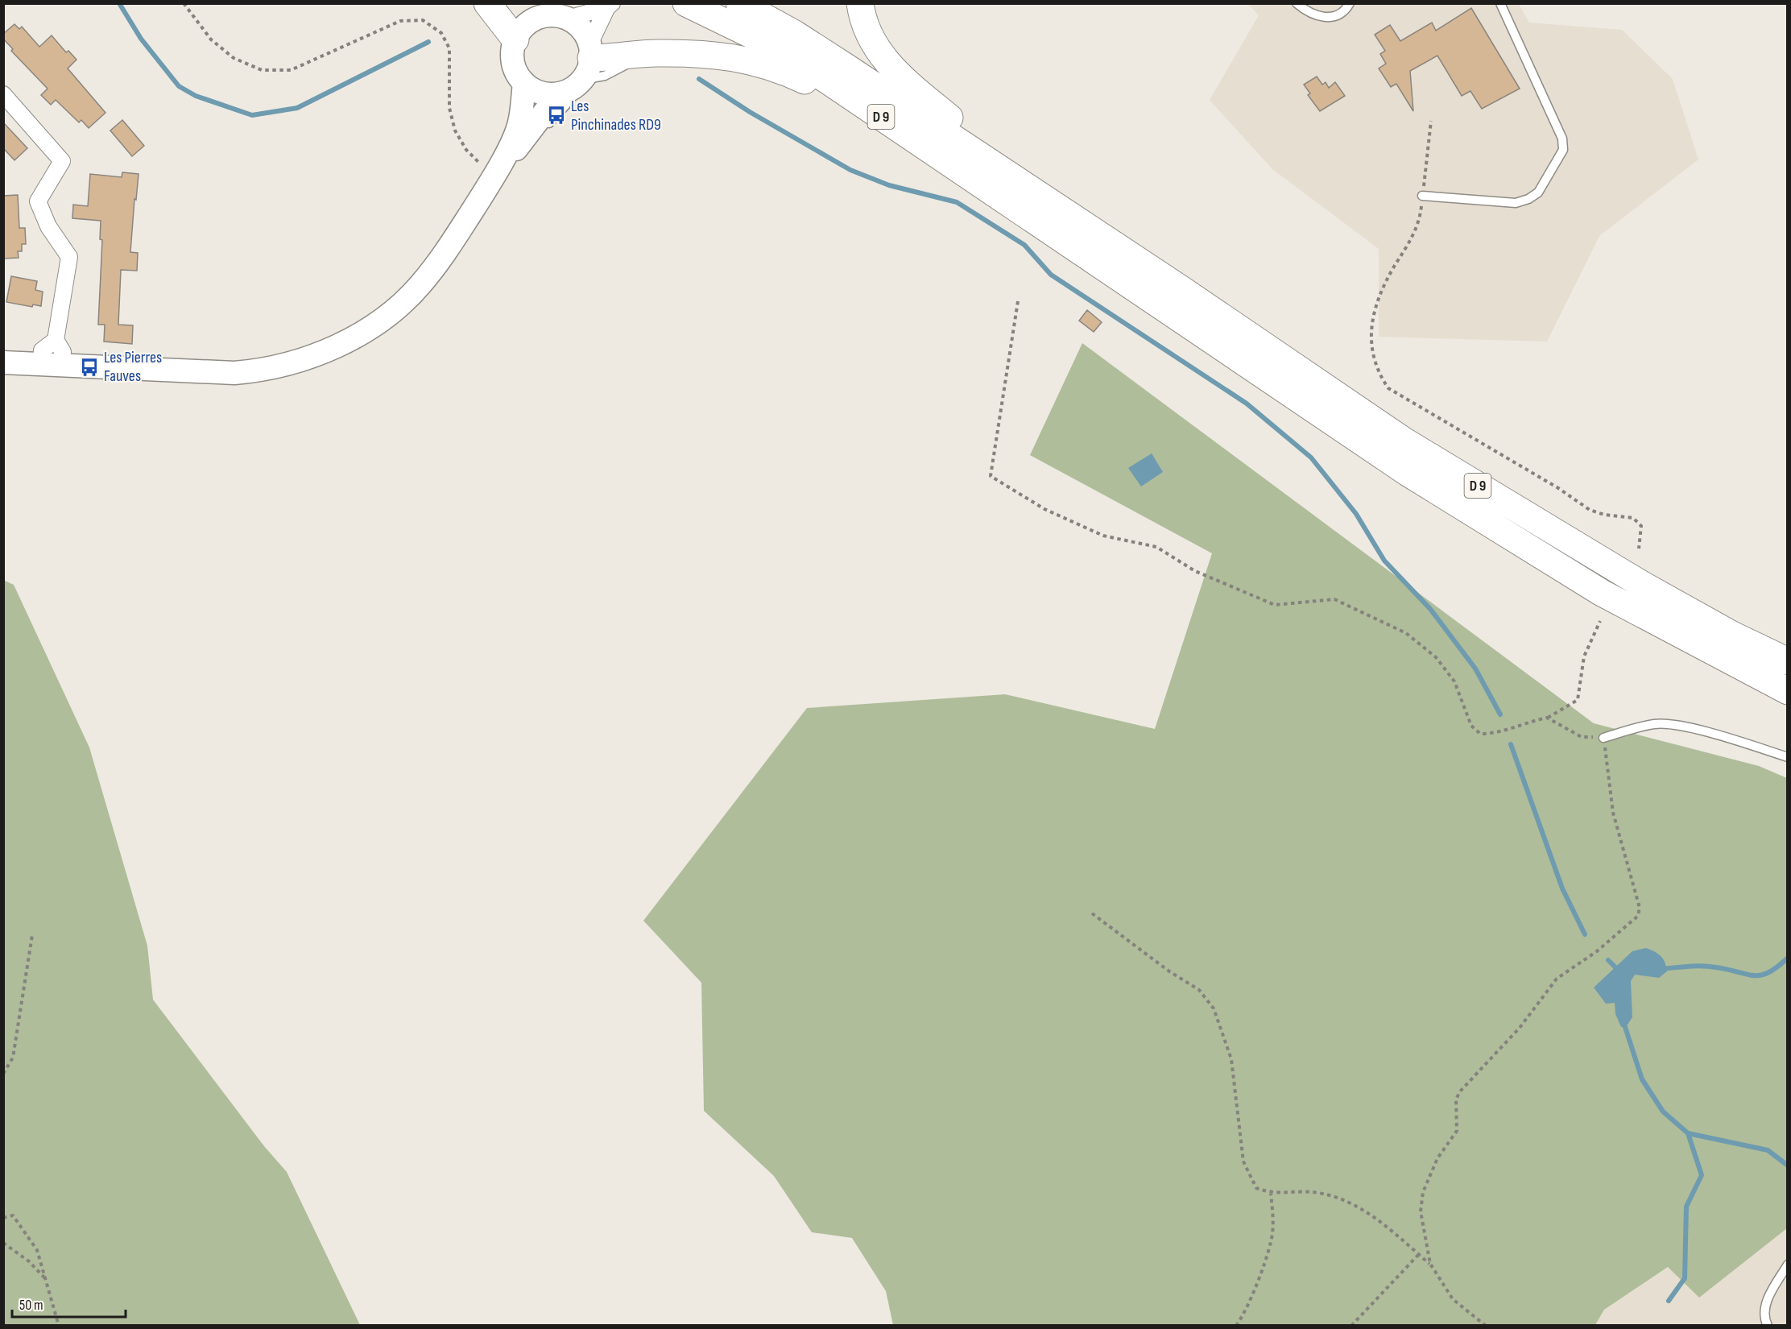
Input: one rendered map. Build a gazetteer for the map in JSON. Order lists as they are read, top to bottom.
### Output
{
  "streets": {
    "highway": ["D 9"]
  },
  "places": {
    "bus stop": ["Les Pinchinades RD9", "Les Pierres Fauves"]
  },
  "scale_bar": "50 m"
}
